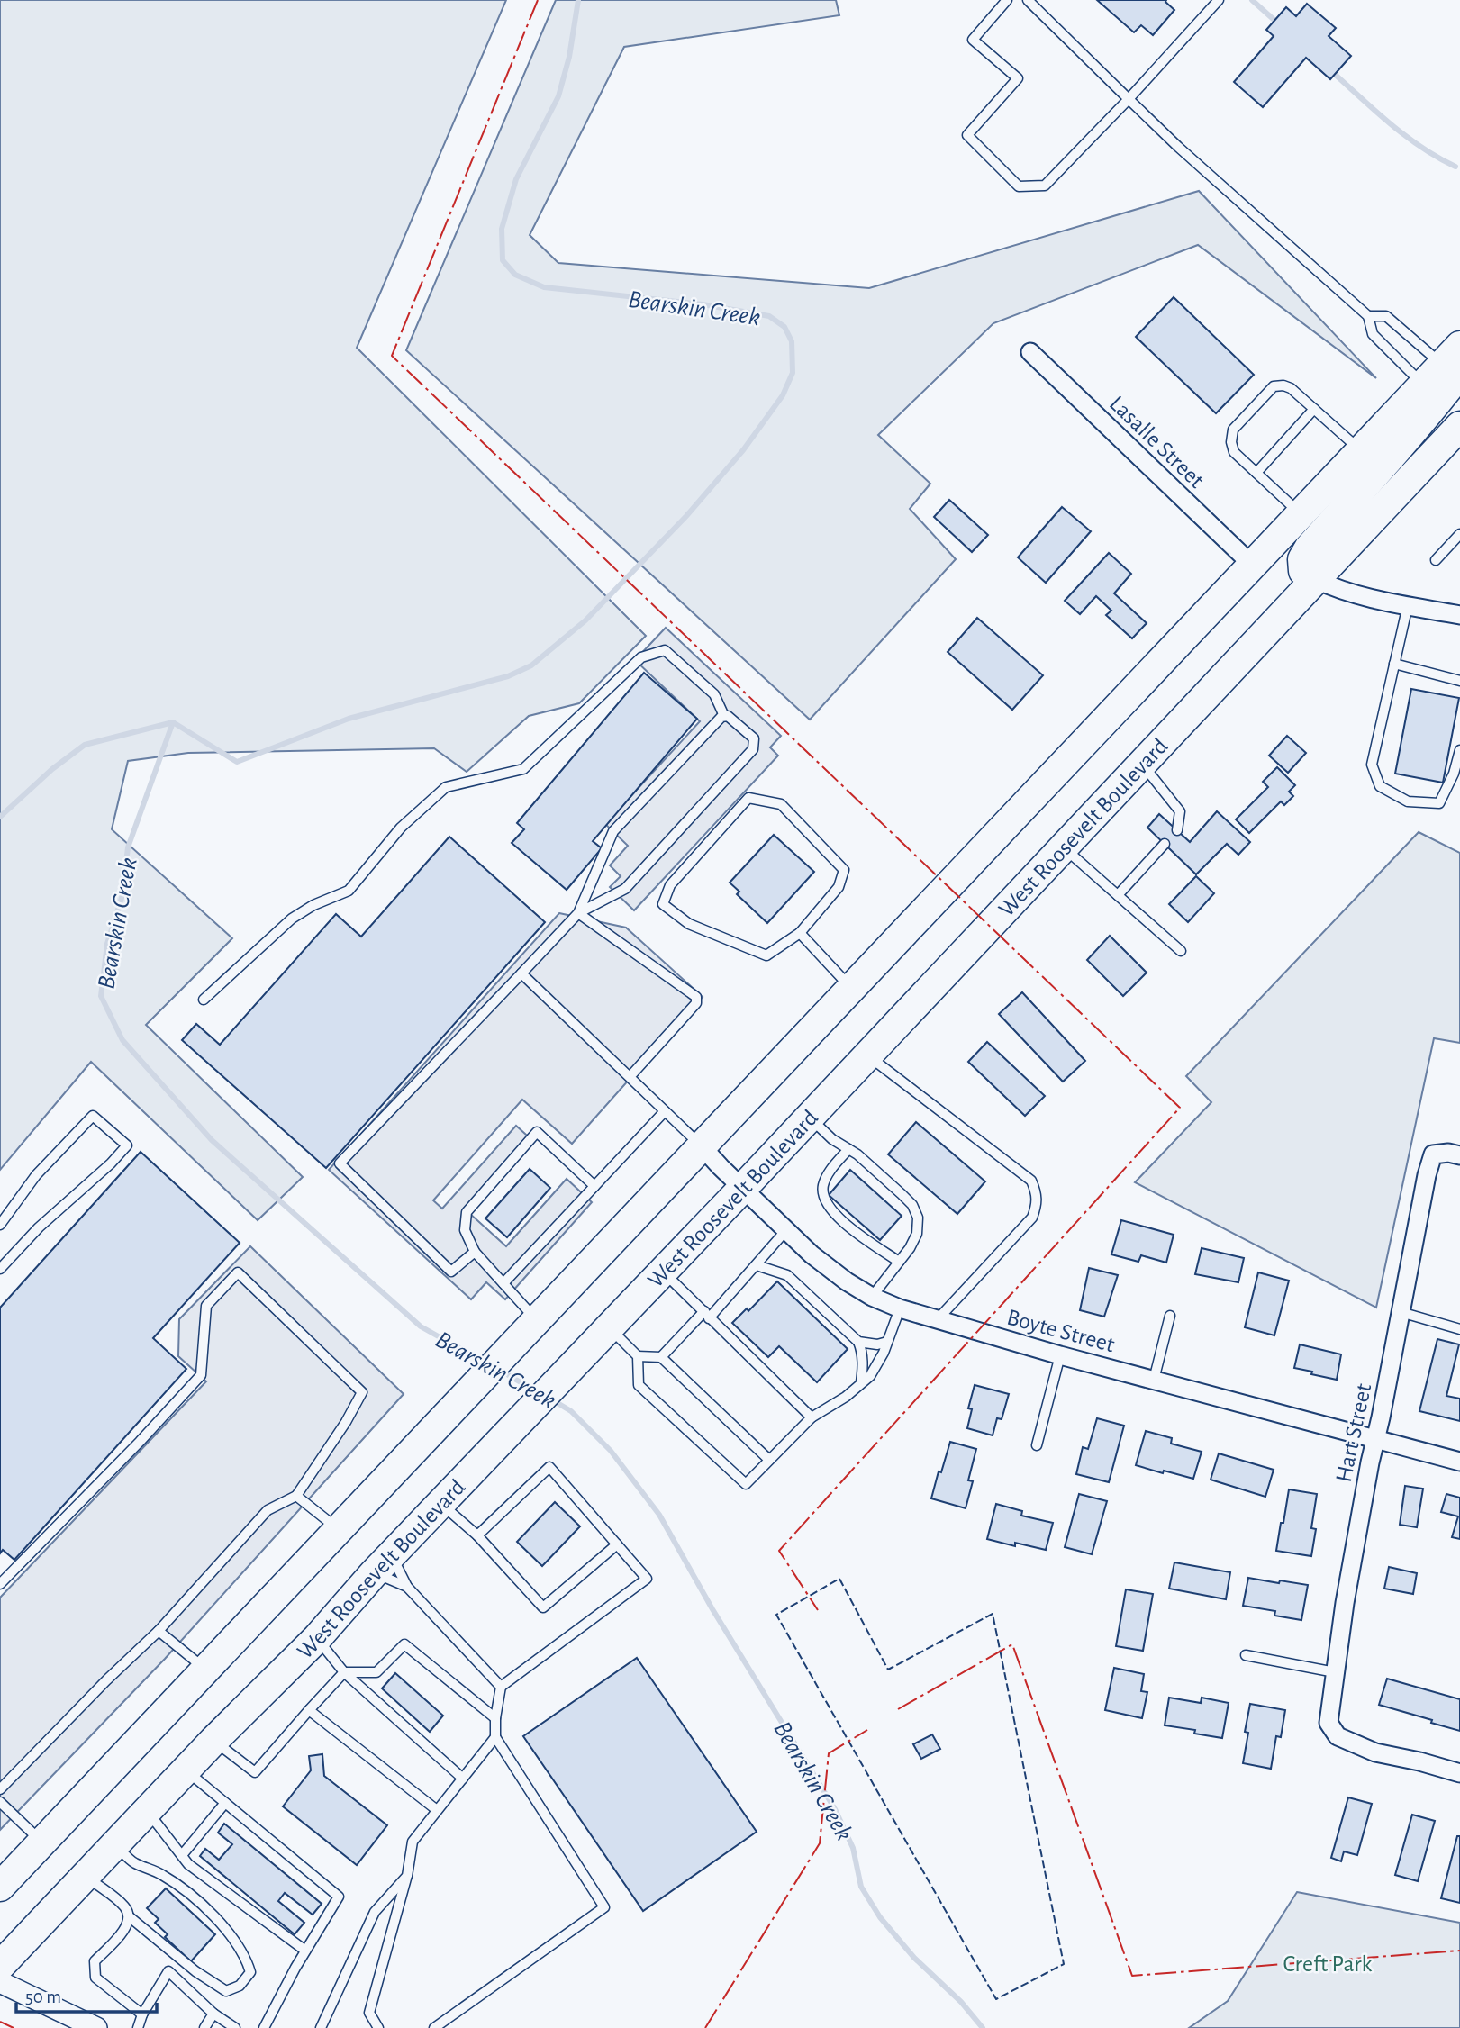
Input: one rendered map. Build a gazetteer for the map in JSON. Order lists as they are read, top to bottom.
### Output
{
  "streets": {
    "highway": ["West Roosevelt Boulevard"],
    "street": ["Lasalle Street", "Boyte Street", "Hart Street"]
  },
  "crossings": [
    ["West Roosevelt Boulevard", "Boyte Street"],
    ["Boyte Street", "Hart Street"]
  ],
  "water": ["Bearskin Creek"],
  "parks": ["Creft Park"],
  "scale_bar": "50 m"
}
